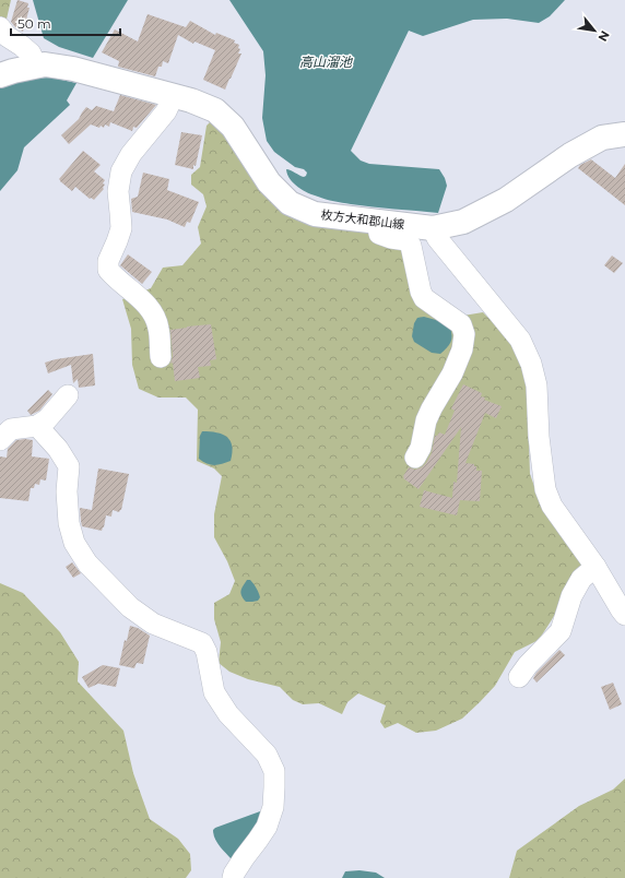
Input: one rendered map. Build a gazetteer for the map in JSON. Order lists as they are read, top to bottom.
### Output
{
  "streets": {
    "main road": ["枚方大和郡山線"]
  },
  "water": ["高山溜池"],
  "scale_bar": "50 m",
  "north": "bottom right"
}
